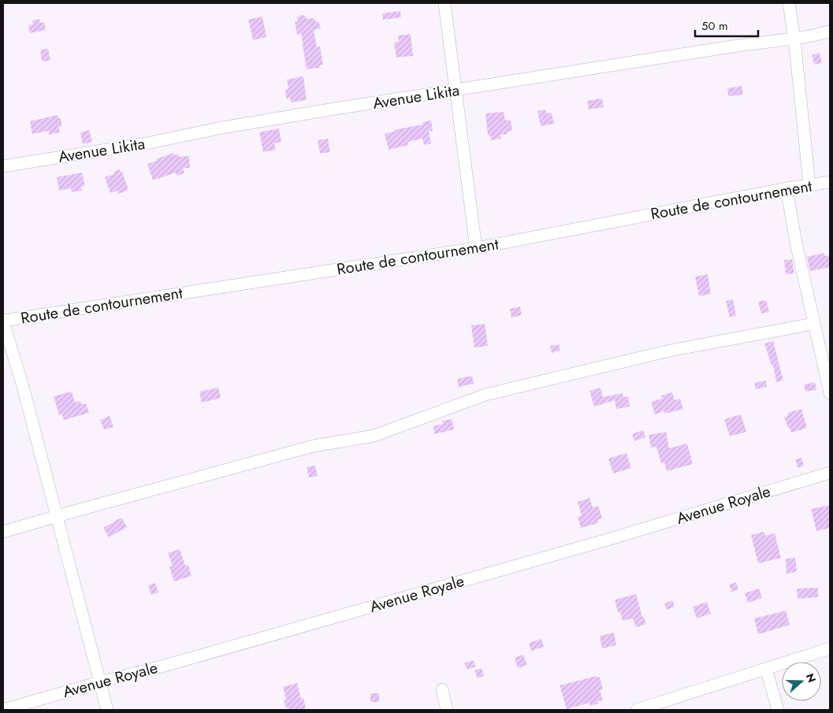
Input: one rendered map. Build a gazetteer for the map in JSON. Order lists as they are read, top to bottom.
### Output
{
  "streets": {
    "street": ["Avenue Likita", "Route de contournement", "Avenue Royale"]
  },
  "scale_bar": "50 m",
  "north": "right"
}
